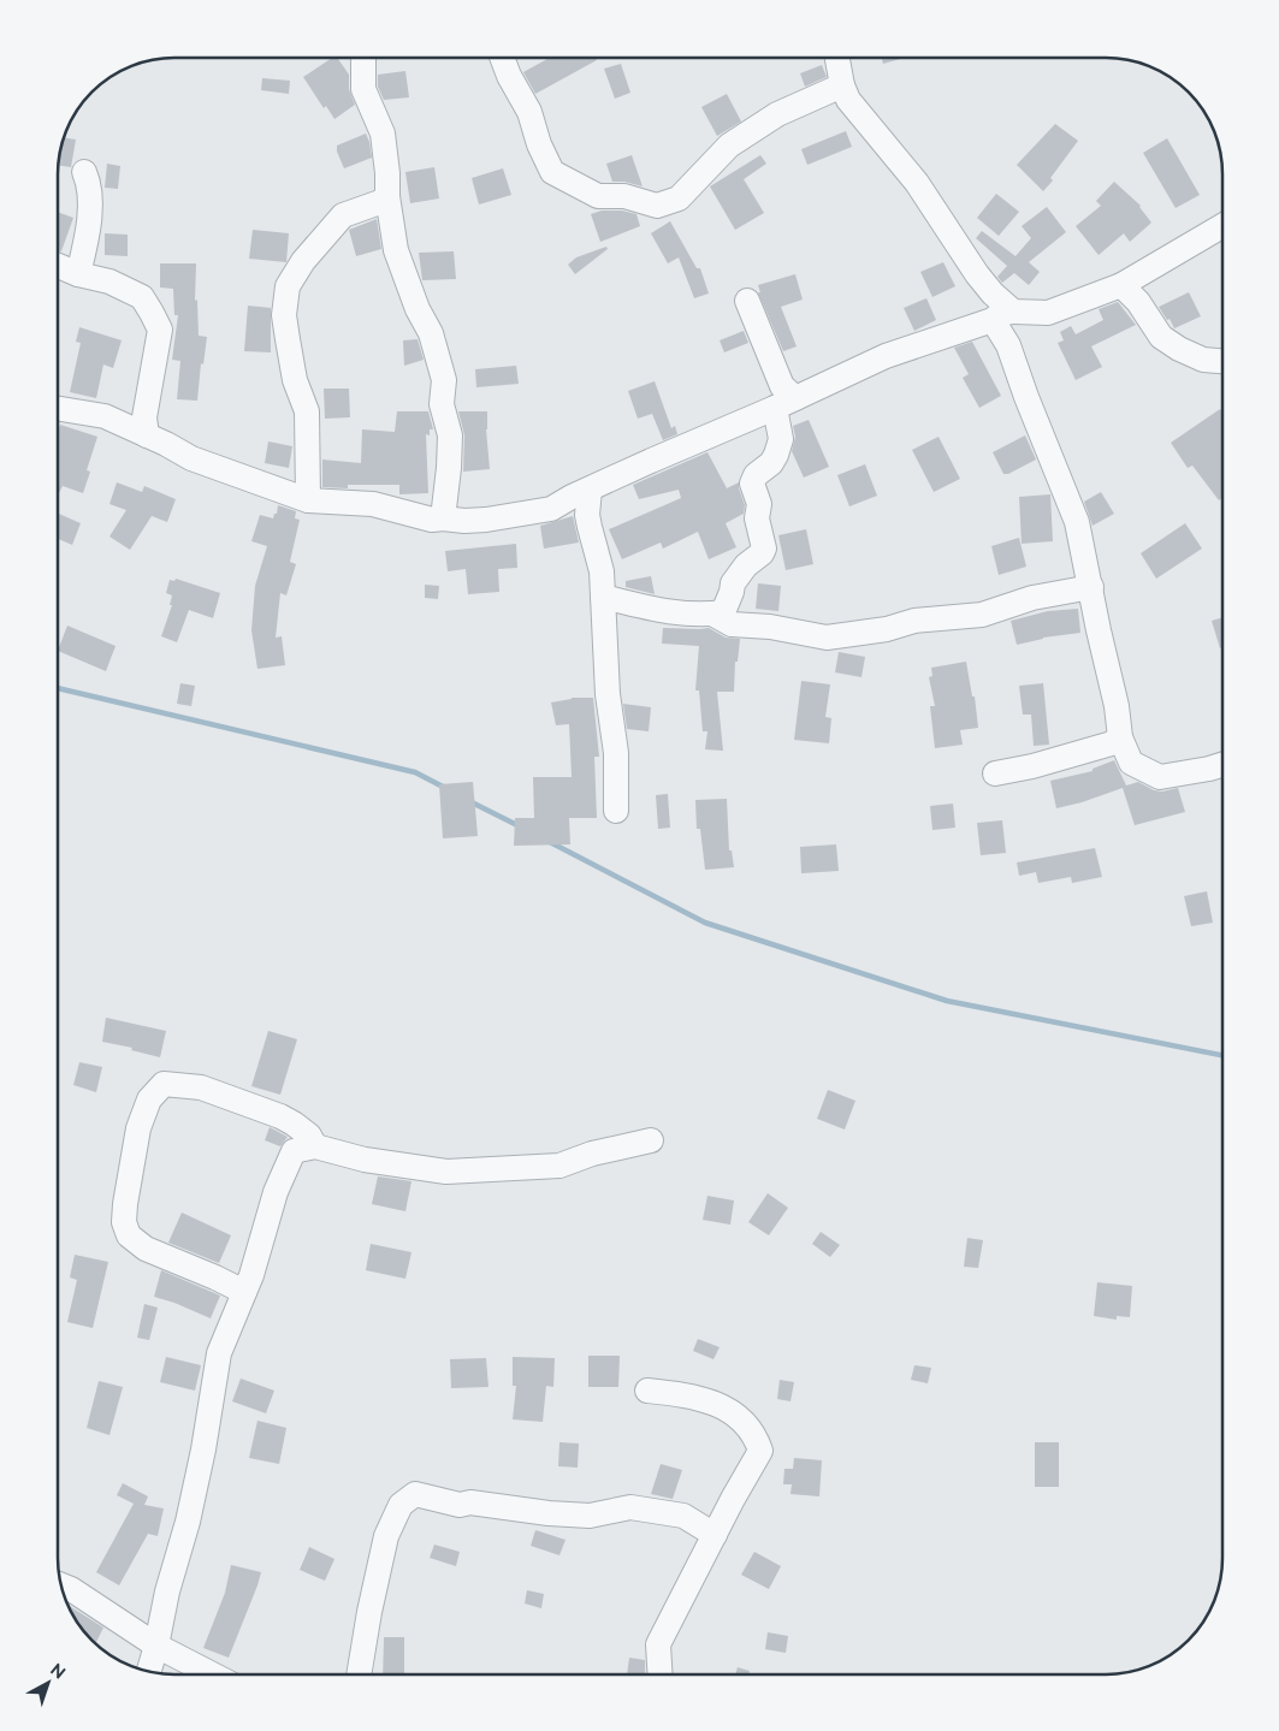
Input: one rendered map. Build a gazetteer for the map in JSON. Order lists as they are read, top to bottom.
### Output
{
  "north": "top right"
}
